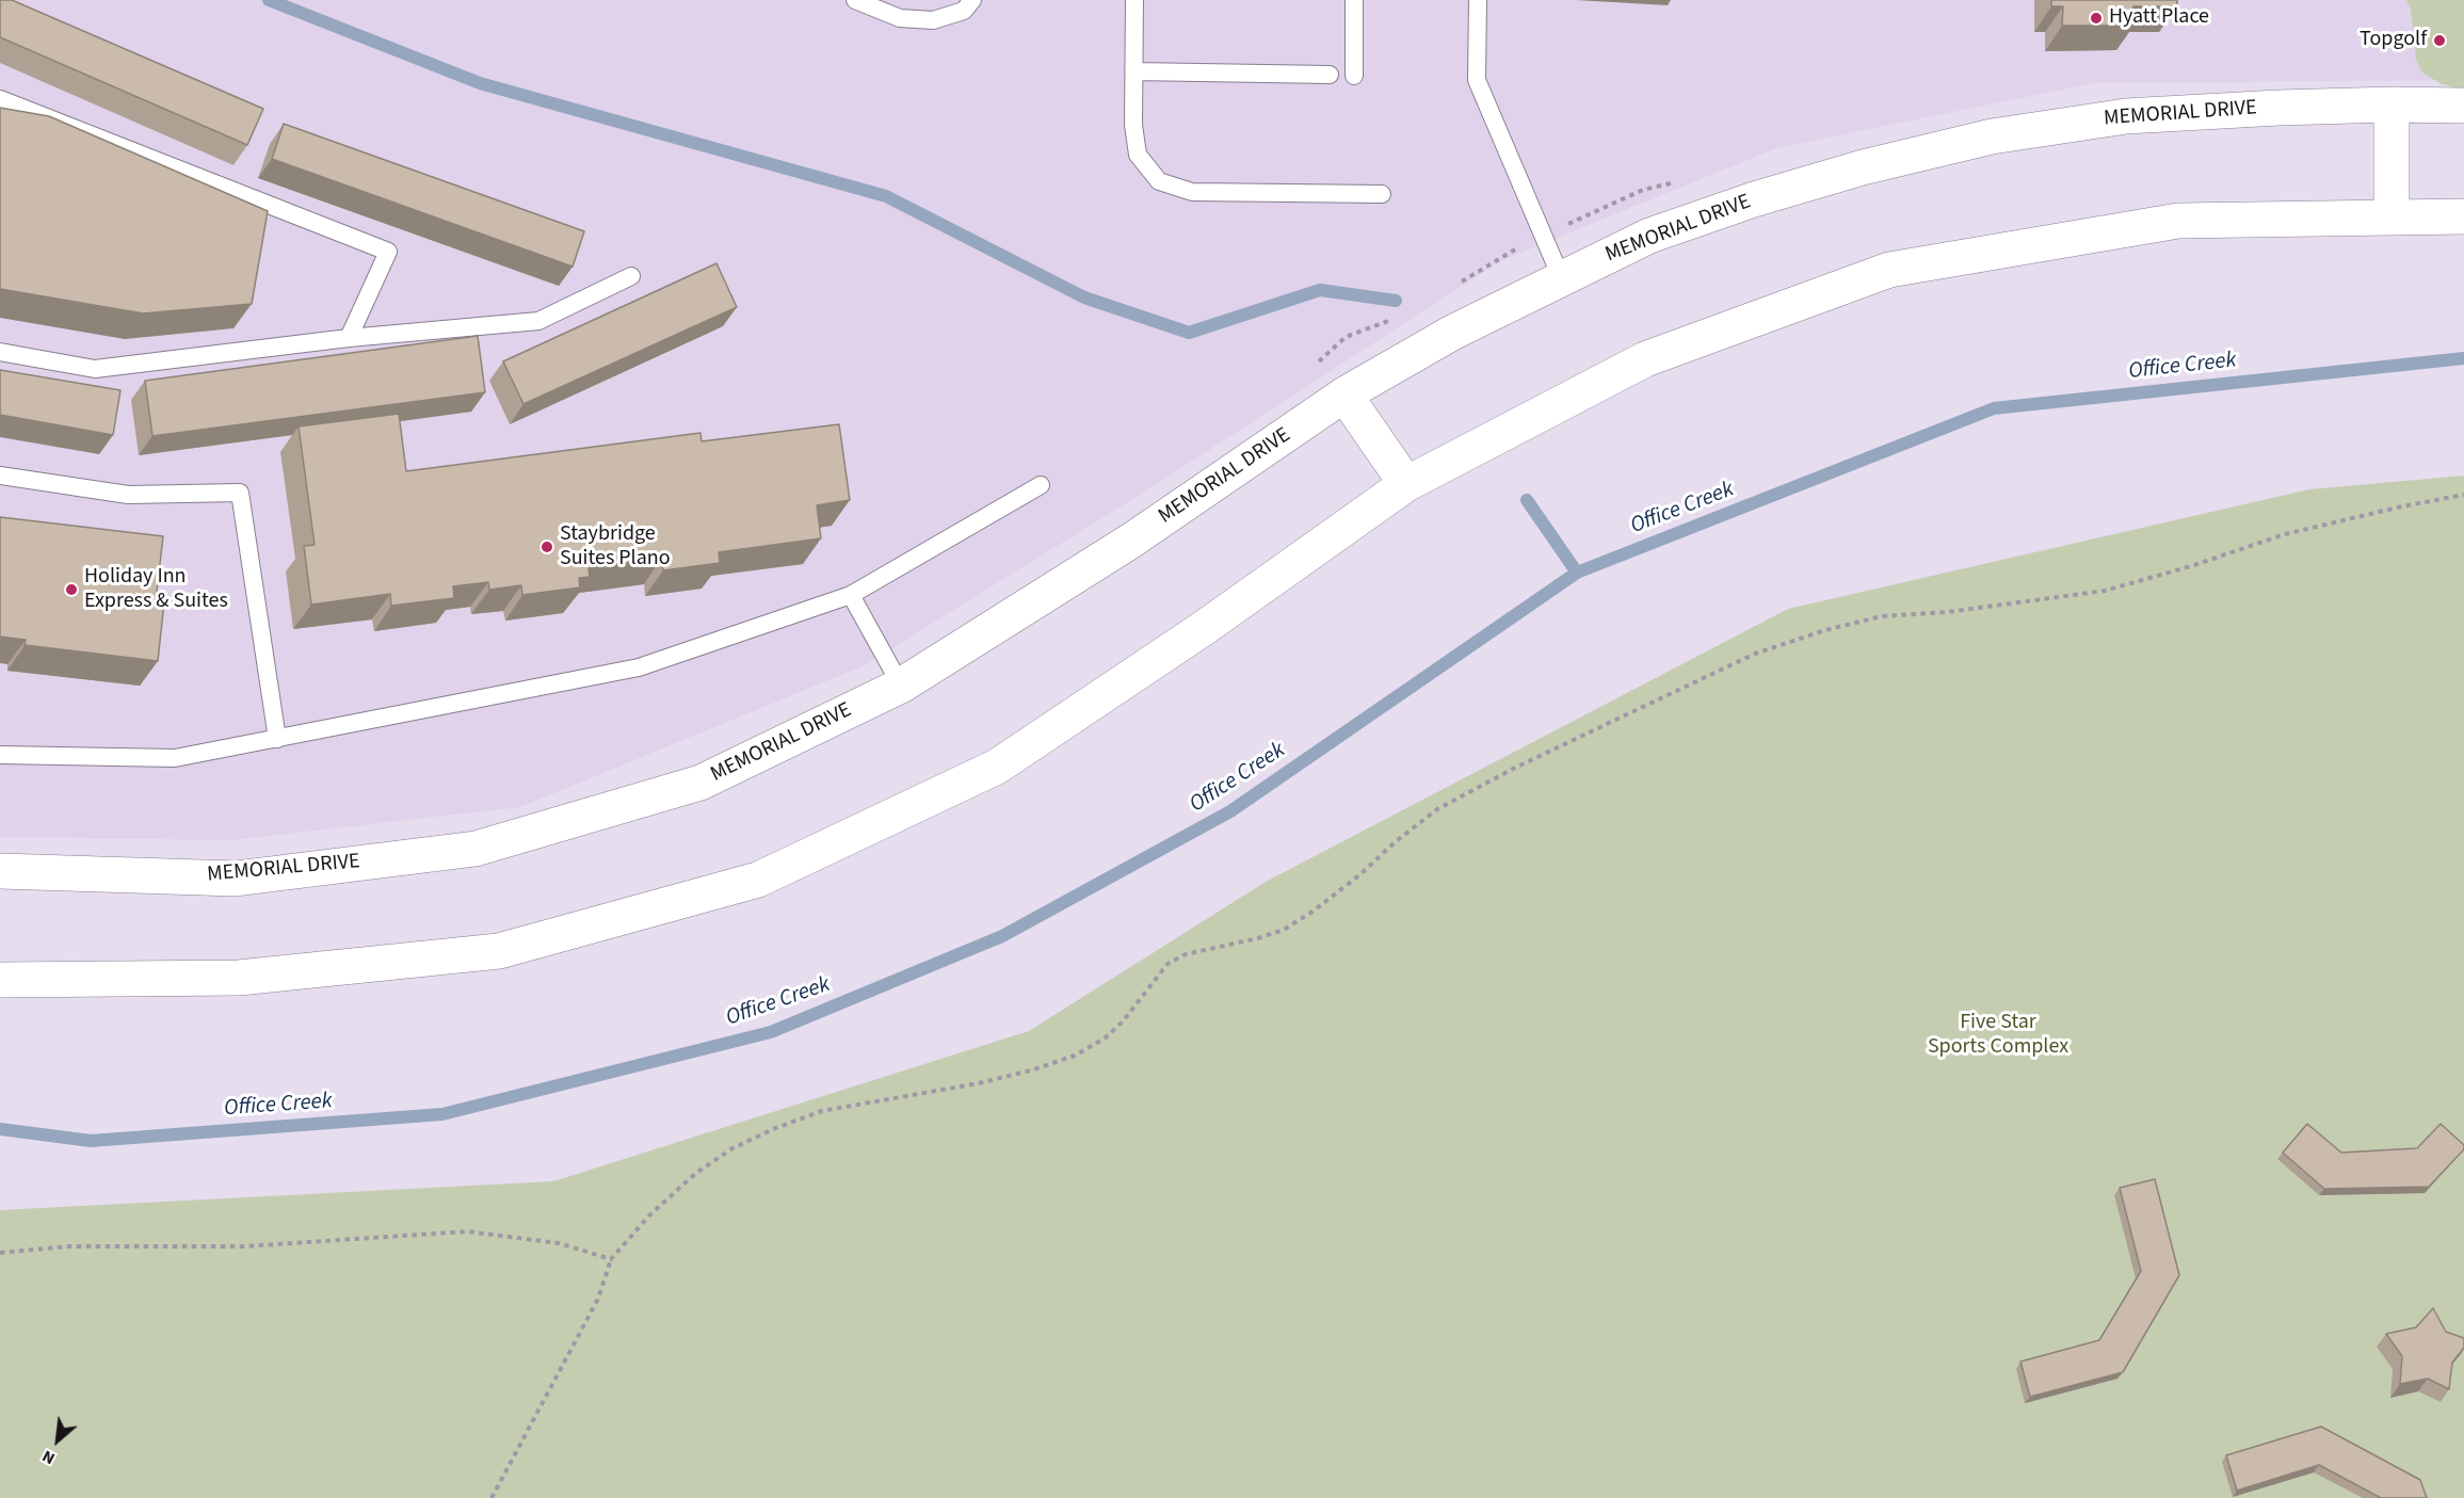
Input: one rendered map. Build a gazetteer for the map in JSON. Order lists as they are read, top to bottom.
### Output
{
  "streets": {
    "street": ["MEMORIAL DRIVE"]
  },
  "water": ["Office Creek"],
  "parks": ["Five Star Sports Complex"],
  "places": [
    "Hyatt Place",
    "Topgolf",
    "Staybridge Suites Plano",
    "Holiday Inn Express & Suites"
  ],
  "north": "bottom left"
}
